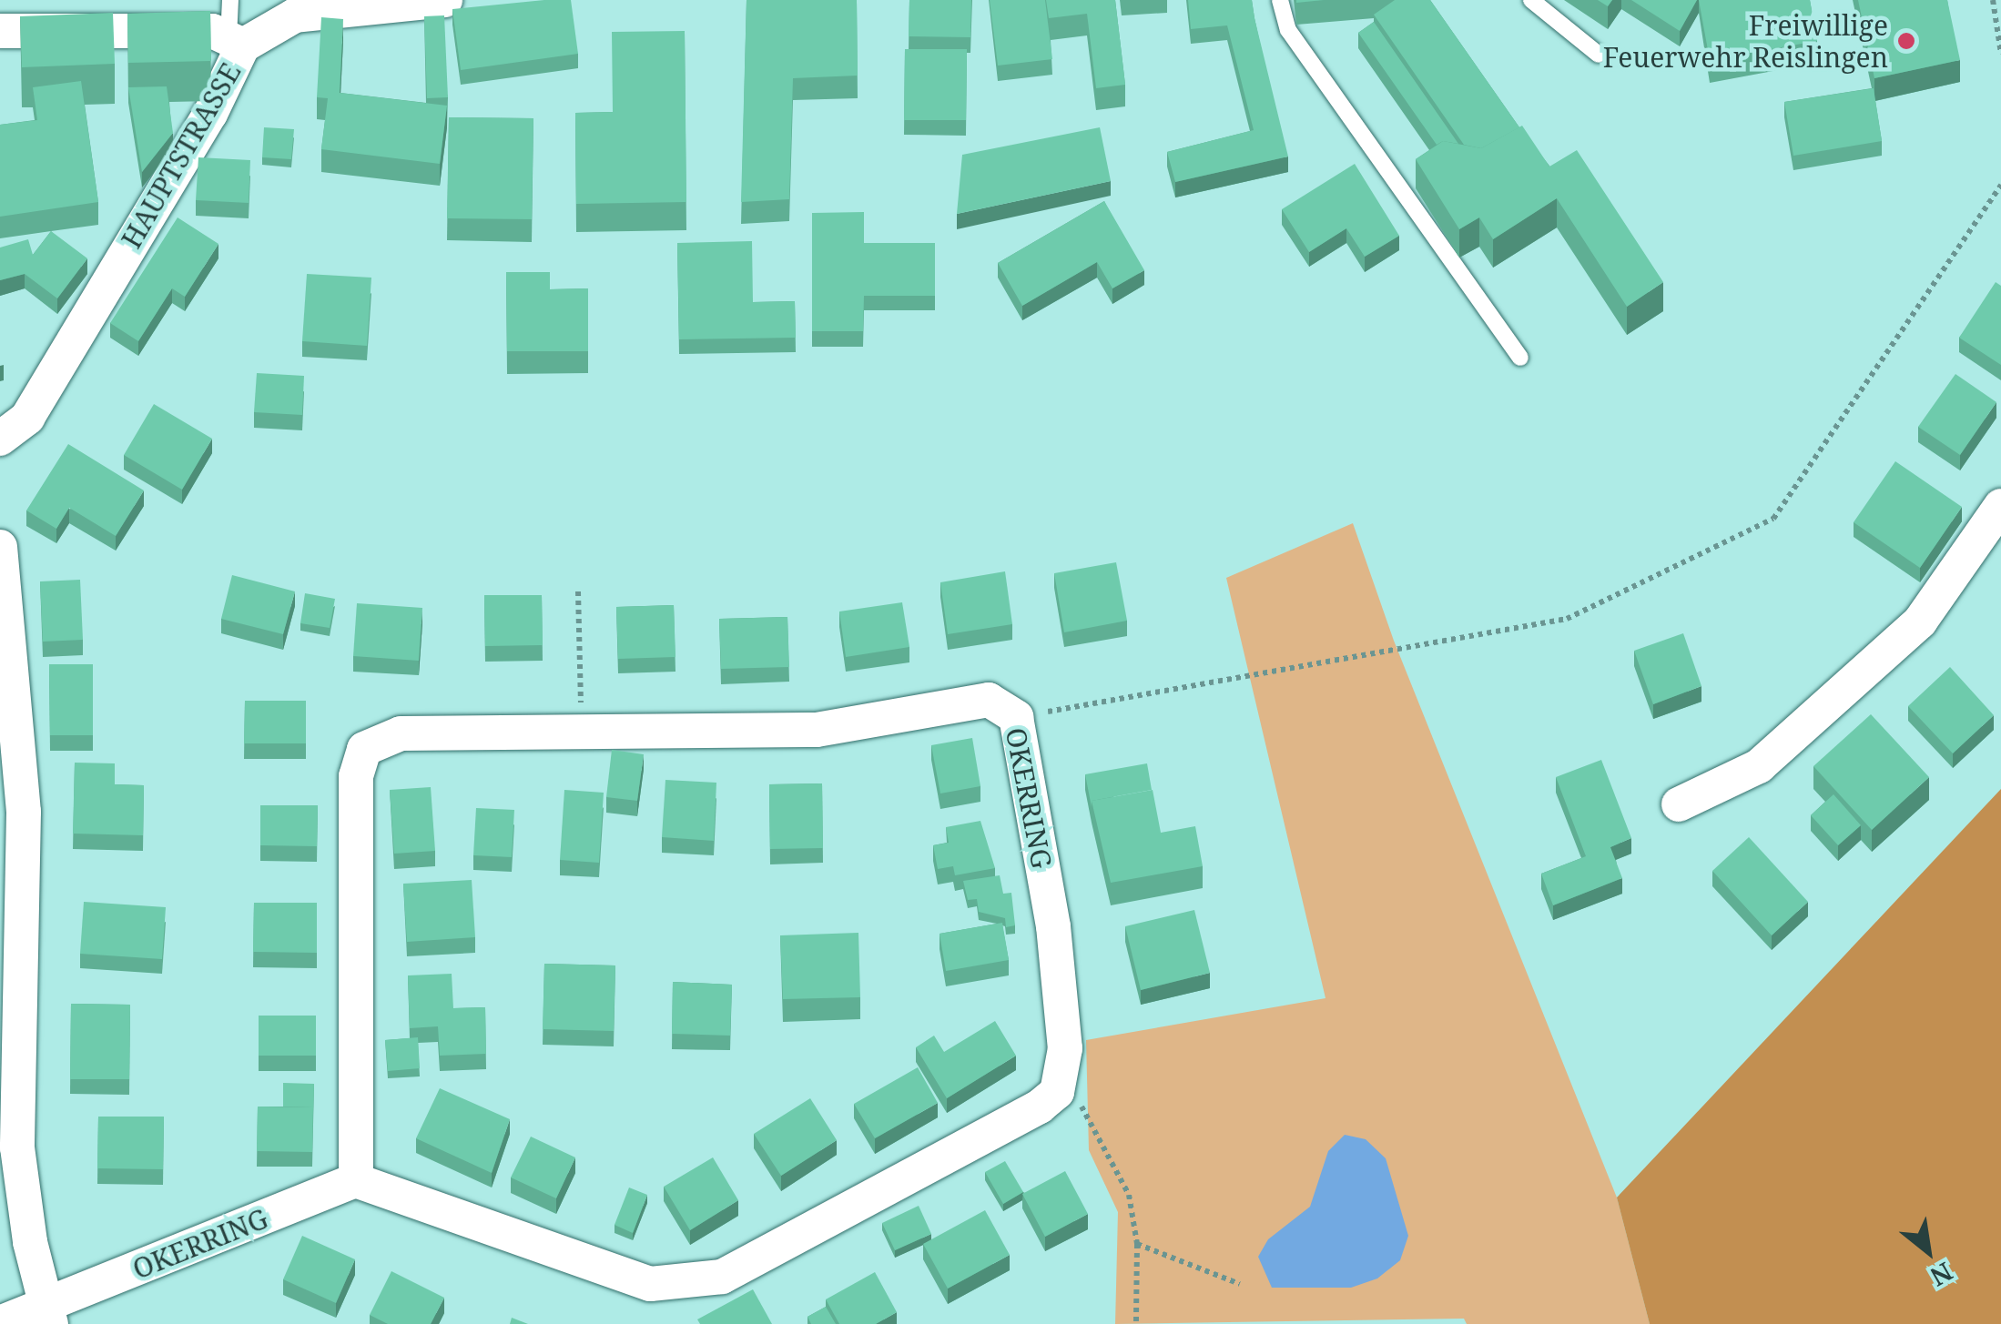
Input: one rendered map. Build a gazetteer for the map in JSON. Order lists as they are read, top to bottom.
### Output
{
  "streets": {
    "street": ["HAUPTSTRASSE", "OKERRING"]
  },
  "places": ["Freiwillige Feuerwehr Reislingen"],
  "north": "bottom right"
}
